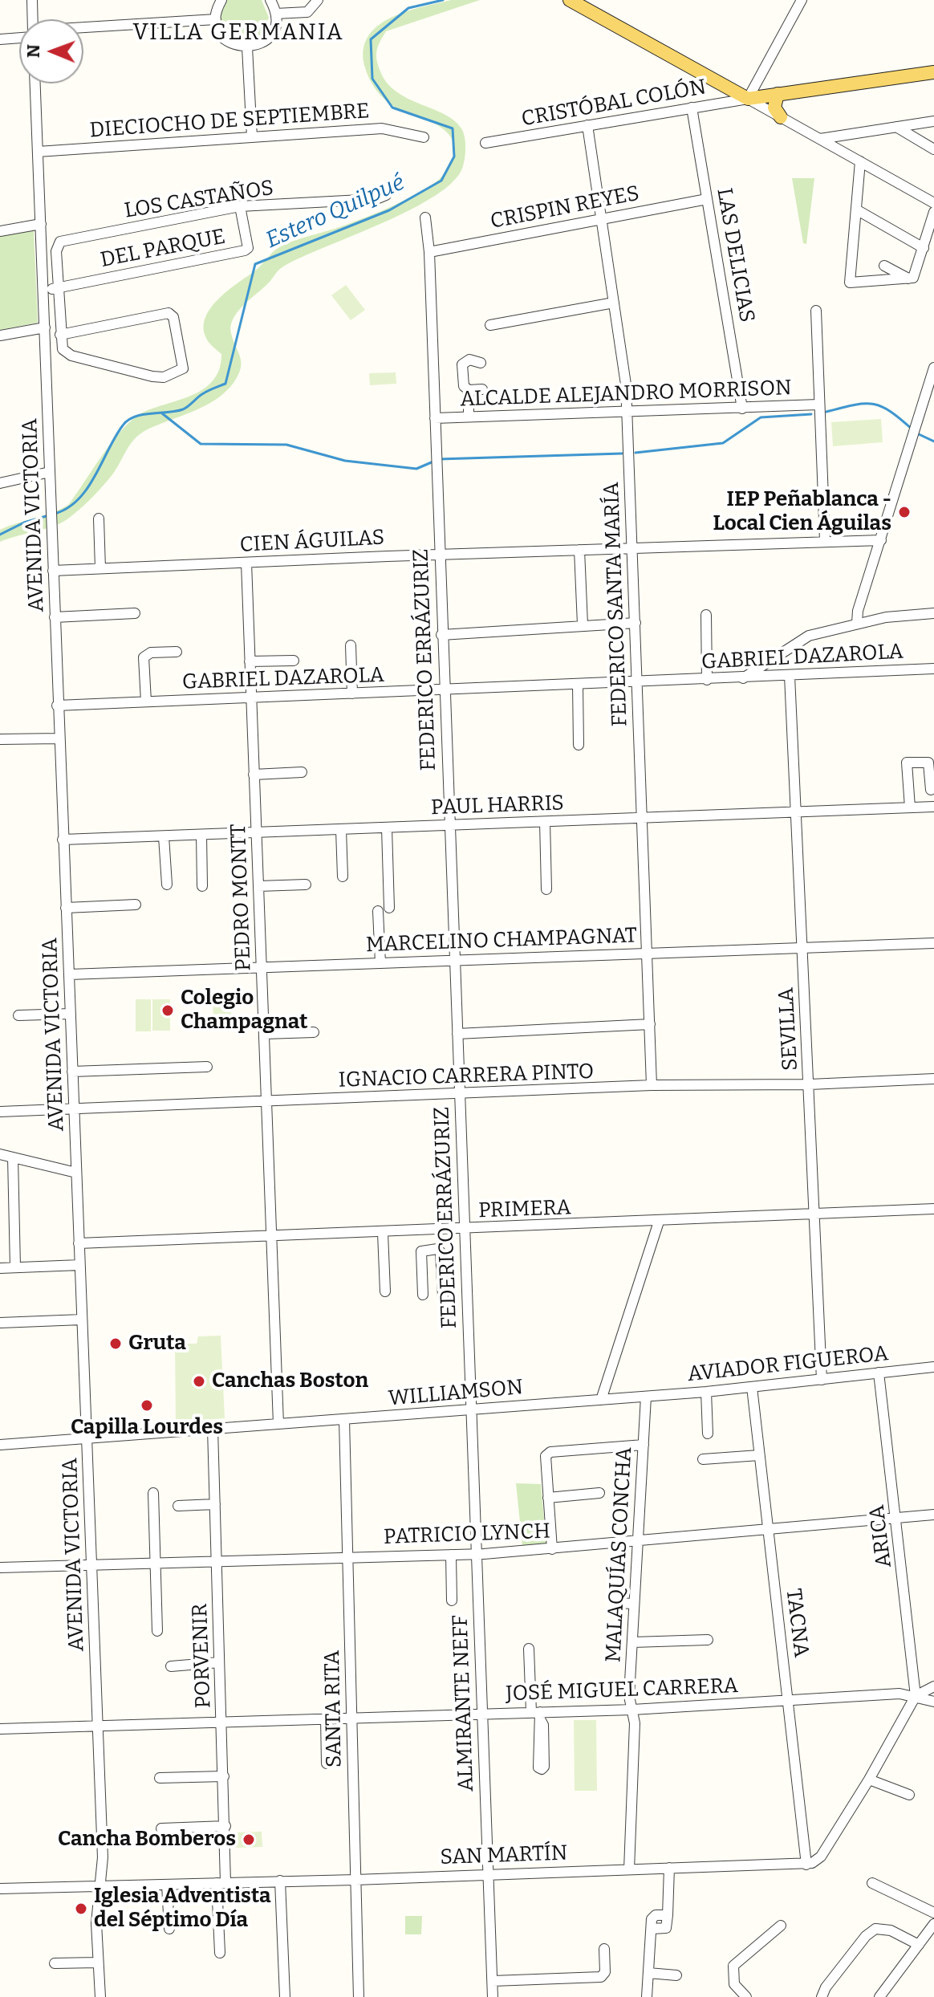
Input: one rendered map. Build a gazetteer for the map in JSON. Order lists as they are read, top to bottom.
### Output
{
  "streets": {
    "street": [
      "CRISTÓBAL COLÓN",
      "DIECIOCHO DE SEPTIEMBRE",
      "LOS CASTAÑOS",
      "CRISPIN REYES",
      "DEL PARQUE",
      "LAS DELICIAS",
      "ALCALDE ALEJANDRO MORRISON",
      "AVENIDA VICTORIA",
      "CIEN ÁGUILAS",
      "FEDERICO SANTA MARÍA",
      "GABRIEL DAZAROLA",
      "FEDERICO ERRÁZURIZ",
      "PAUL HARRIS",
      "PEDRO MONTT",
      "MARCELINO CHAMPAGNAT",
      "SEVILLA",
      "IGNACIO CARRERA PINTO",
      "PRIMERA",
      "AVIADOR FIGUEROA",
      "WILLIAMSON",
      "PATRICIO LYNCH",
      "ARICA",
      "MALAQUÍAS CONCHA",
      "TACNA",
      "PORVENIR",
      "JOSÉ MIGUEL CARRERA",
      "ALMIRANTE NEFF",
      "SANTA RITA",
      "SAN MARTÍN"
    ]
  },
  "crossings": [
    ["CRISTÓBAL COLÓN", "LAS DELICIAS"],
    ["CRISTÓBAL COLÓN", "FEDERICO SANTA MARÍA"],
    ["DIECIOCHO DE SEPTIEMBRE", "AVENIDA VICTORIA"],
    ["LOS CASTAÑOS", "DEL PARQUE"],
    ["CRISPIN REYES", "LAS DELICIAS"],
    ["CRISPIN REYES", "FEDERICO SANTA MARÍA"],
    ["CRISPIN REYES", "FEDERICO ERRÁZURIZ"],
    ["DEL PARQUE", "AVENIDA VICTORIA"],
    ["LAS DELICIAS", "ALCALDE ALEJANDRO MORRISON"],
    ["ALCALDE ALEJANDRO MORRISON", "FEDERICO SANTA MARÍA"],
    ["ALCALDE ALEJANDRO MORRISON", "FEDERICO ERRÁZURIZ"],
    ["AVENIDA VICTORIA", "CIEN ÁGUILAS"],
    ["AVENIDA VICTORIA", "GABRIEL DAZAROLA"],
    ["AVENIDA VICTORIA", "PAUL HARRIS"],
    ["AVENIDA VICTORIA", "MARCELINO CHAMPAGNAT"],
    ["AVENIDA VICTORIA", "IGNACIO CARRERA PINTO"],
    ["AVENIDA VICTORIA", "PRIMERA"],
    ["AVENIDA VICTORIA", "WILLIAMSON"],
    ["AVENIDA VICTORIA", "PATRICIO LYNCH"],
    ["AVENIDA VICTORIA", "JOSÉ MIGUEL CARRERA"],
    ["AVENIDA VICTORIA", "SAN MARTÍN"],
    ["CIEN ÁGUILAS", "FEDERICO SANTA MARÍA"],
    ["CIEN ÁGUILAS", "FEDERICO ERRÁZURIZ"],
    ["CIEN ÁGUILAS", "PEDRO MONTT"],
    ["FEDERICO SANTA MARÍA", "GABRIEL DAZAROLA"],
    ["FEDERICO SANTA MARÍA", "PAUL HARRIS"],
    ["FEDERICO SANTA MARÍA", "MARCELINO CHAMPAGNAT"],
    ["FEDERICO SANTA MARÍA", "IGNACIO CARRERA PINTO"],
    ["GABRIEL DAZAROLA", "FEDERICO ERRÁZURIZ"],
    ["GABRIEL DAZAROLA", "PEDRO MONTT"],
    ["GABRIEL DAZAROLA", "SEVILLA"],
    ["FEDERICO ERRÁZURIZ", "PAUL HARRIS"],
    ["FEDERICO ERRÁZURIZ", "MARCELINO CHAMPAGNAT"],
    ["FEDERICO ERRÁZURIZ", "IGNACIO CARRERA PINTO"],
    ["FEDERICO ERRÁZURIZ", "PRIMERA"],
    ["FEDERICO ERRÁZURIZ", "WILLIAMSON"],
    ["FEDERICO ERRÁZURIZ", "ALMIRANTE NEFF"],
    ["PAUL HARRIS", "PEDRO MONTT"],
    ["PAUL HARRIS", "SEVILLA"],
    ["PEDRO MONTT", "MARCELINO CHAMPAGNAT"],
    ["PEDRO MONTT", "IGNACIO CARRERA PINTO"],
    ["PEDRO MONTT", "PRIMERA"],
    ["PEDRO MONTT", "WILLIAMSON"],
    ["MARCELINO CHAMPAGNAT", "SEVILLA"],
    ["SEVILLA", "IGNACIO CARRERA PINTO"],
    ["SEVILLA", "PRIMERA"],
    ["SEVILLA", "AVIADOR FIGUEROA"],
    ["AVIADOR FIGUEROA", "WILLIAMSON"],
    ["AVIADOR FIGUEROA", "ARICA"],
    ["AVIADOR FIGUEROA", "MALAQUÍAS CONCHA"],
    ["AVIADOR FIGUEROA", "TACNA"],
    ["WILLIAMSON", "MALAQUÍAS CONCHA"],
    ["WILLIAMSON", "PORVENIR"],
    ["WILLIAMSON", "ALMIRANTE NEFF"],
    ["WILLIAMSON", "SANTA RITA"],
    ["PATRICIO LYNCH", "ARICA"],
    ["PATRICIO LYNCH", "MALAQUÍAS CONCHA"],
    ["PATRICIO LYNCH", "TACNA"],
    ["PATRICIO LYNCH", "PORVENIR"],
    ["PATRICIO LYNCH", "ALMIRANTE NEFF"],
    ["PATRICIO LYNCH", "SANTA RITA"],
    ["ARICA", "JOSÉ MIGUEL CARRERA"],
    ["MALAQUÍAS CONCHA", "JOSÉ MIGUEL CARRERA"],
    ["MALAQUÍAS CONCHA", "SAN MARTÍN"],
    ["TACNA", "JOSÉ MIGUEL CARRERA"],
    ["TACNA", "SAN MARTÍN"],
    ["PORVENIR", "JOSÉ MIGUEL CARRERA"],
    ["PORVENIR", "SAN MARTÍN"],
    ["JOSÉ MIGUEL CARRERA", "ALMIRANTE NEFF"],
    ["JOSÉ MIGUEL CARRERA", "SANTA RITA"],
    ["ALMIRANTE NEFF", "SAN MARTÍN"],
    ["SANTA RITA", "SAN MARTÍN"]
  ],
  "districts": ["VILLA GERMANIA"],
  "water": ["Estero Quilpué"],
  "places": [
    "IEP Peñablanca - Local Cien Águilas",
    "Colegio Champagnat",
    "Gruta",
    "Canchas Boston",
    "Capilla Lourdes",
    "Cancha Bomberos",
    "Iglesia Adventista del Séptimo Día"
  ],
  "north": "left"
}
